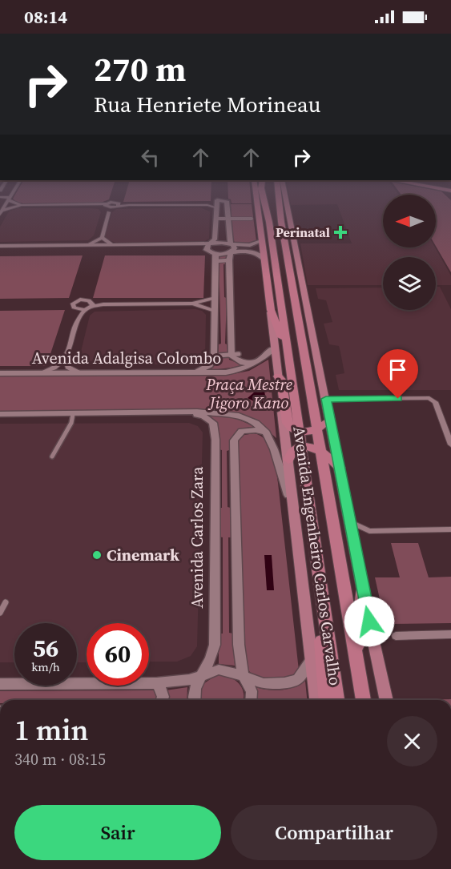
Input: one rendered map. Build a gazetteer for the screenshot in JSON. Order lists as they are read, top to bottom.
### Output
{
  "streets": {
    "highway": ["Avenida Engenheiro Carlos Carvalho"],
    "street": ["Avenida Adalgisa Colombo", "Avenida Carlos Zara"]
  },
  "crossings": [
    ["Avenida Adalgisa Colombo", "Avenida Engenheiro Carlos Carvalho"]
  ],
  "parks": ["Praça Mestre Jigoro Kano"],
  "places": {
    "health": ["Perinatal"],
    "other": ["Cinemark"]
  },
  "north": "left",
  "page": {
    "status": "08:14",
    "turn": ["270 m", "Rua Henriete Morineau"],
    "speed": "56 km/h",
    "limit": "60",
    "heading": ["1 min", "340 m · 08:15"],
    "buttons": ["Sair", "Compartilhar"]
  }
}
